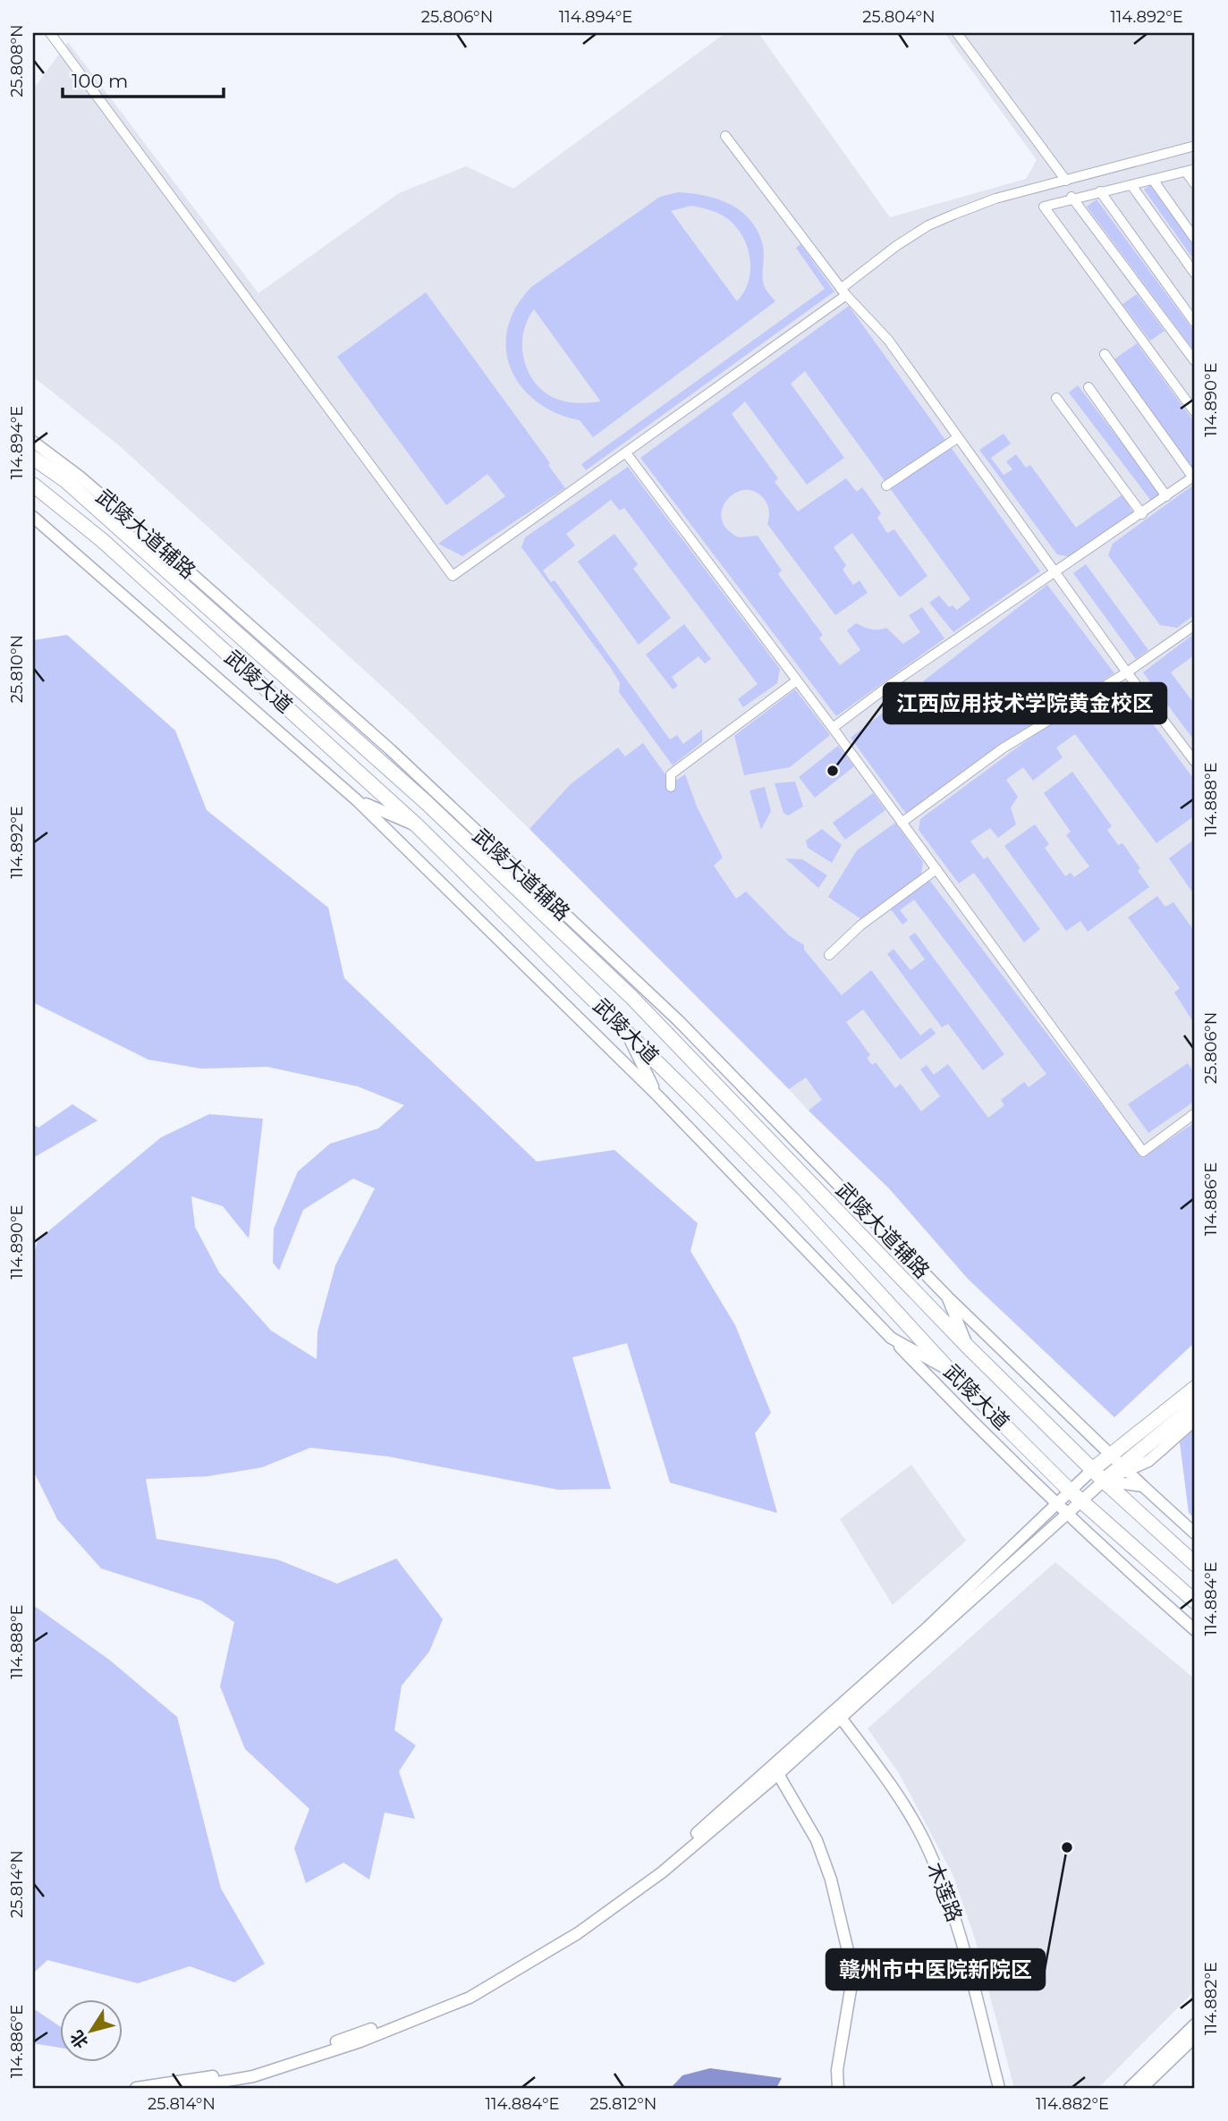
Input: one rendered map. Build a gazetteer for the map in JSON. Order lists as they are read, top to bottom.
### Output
{
  "streets": {
    "main road": ["武陵大道"],
    "street": ["武陵大道辅路", "木莲路"]
  },
  "crossings": [
    ["武陵大道辅路", "武陵大道"]
  ],
  "places": ["江西应用技术学院黄金校区", "赣州市中医院新院区"],
  "scale_bar": "100 m",
  "north": "bottom left",
  "coordinates": [
    "25.806°N",
    "114.894°E",
    "25.804°N",
    "114.892°E",
    "25.808°N",
    "114.890°E",
    "25.810°N",
    "114.888°E",
    "114.886°E",
    "114.884°E",
    "25.814°N",
    "114.882°E",
    "25.812°N"
  ]
}
